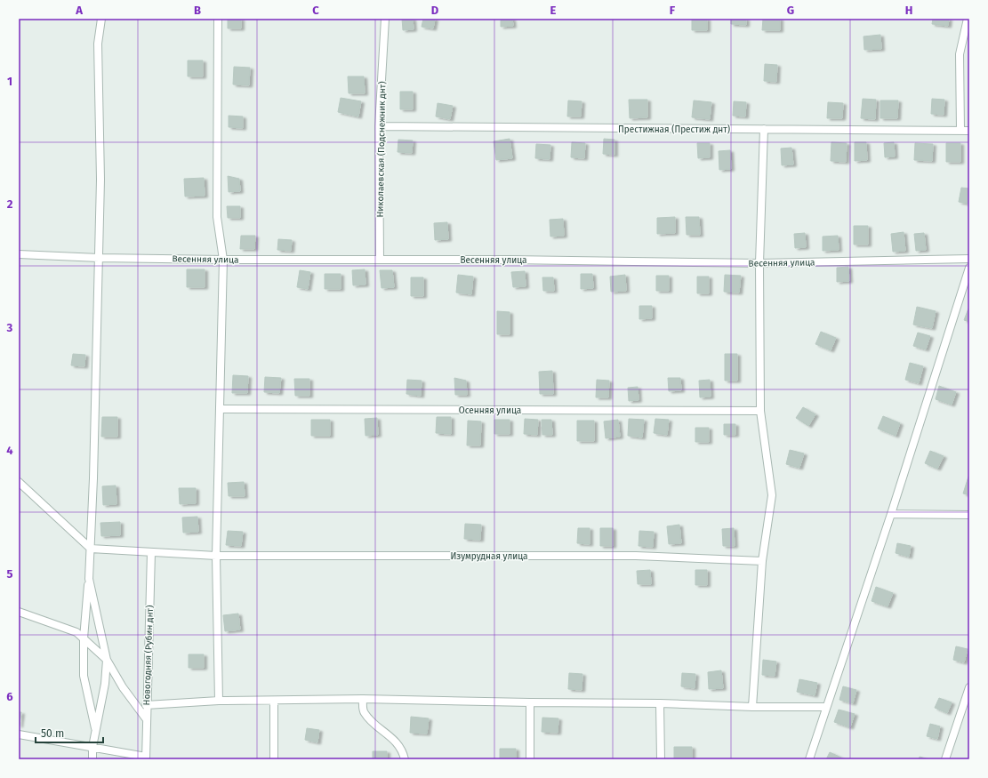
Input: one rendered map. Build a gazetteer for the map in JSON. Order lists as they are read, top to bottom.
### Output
{
  "streets": {
    "street": [
      "Престижная (Престиж днт)",
      "Николаевская (Подснежник днт)",
      "Весенняя улица",
      "Осенняя улица",
      "Изумрудная улица",
      "Новогодняя (Рубин днт)"
    ]
  },
  "crossings": [
    ["Престижная (Престиж днт)", "Николаевская (Подснежник днт)"],
    ["Николаевская (Подснежник днт)", "Весенняя улица"],
    ["Изумрудная улица", "Новогодняя (Рубин днт)"]
  ],
  "scale_bar": "50 m",
  "grid": {
    "columns": [
      "A",
      "B",
      "C",
      "D",
      "E",
      "F",
      "G",
      "H"
    ],
    "rows": [
      "1",
      "2",
      "3",
      "4",
      "5",
      "6"
    ]
  }
}
